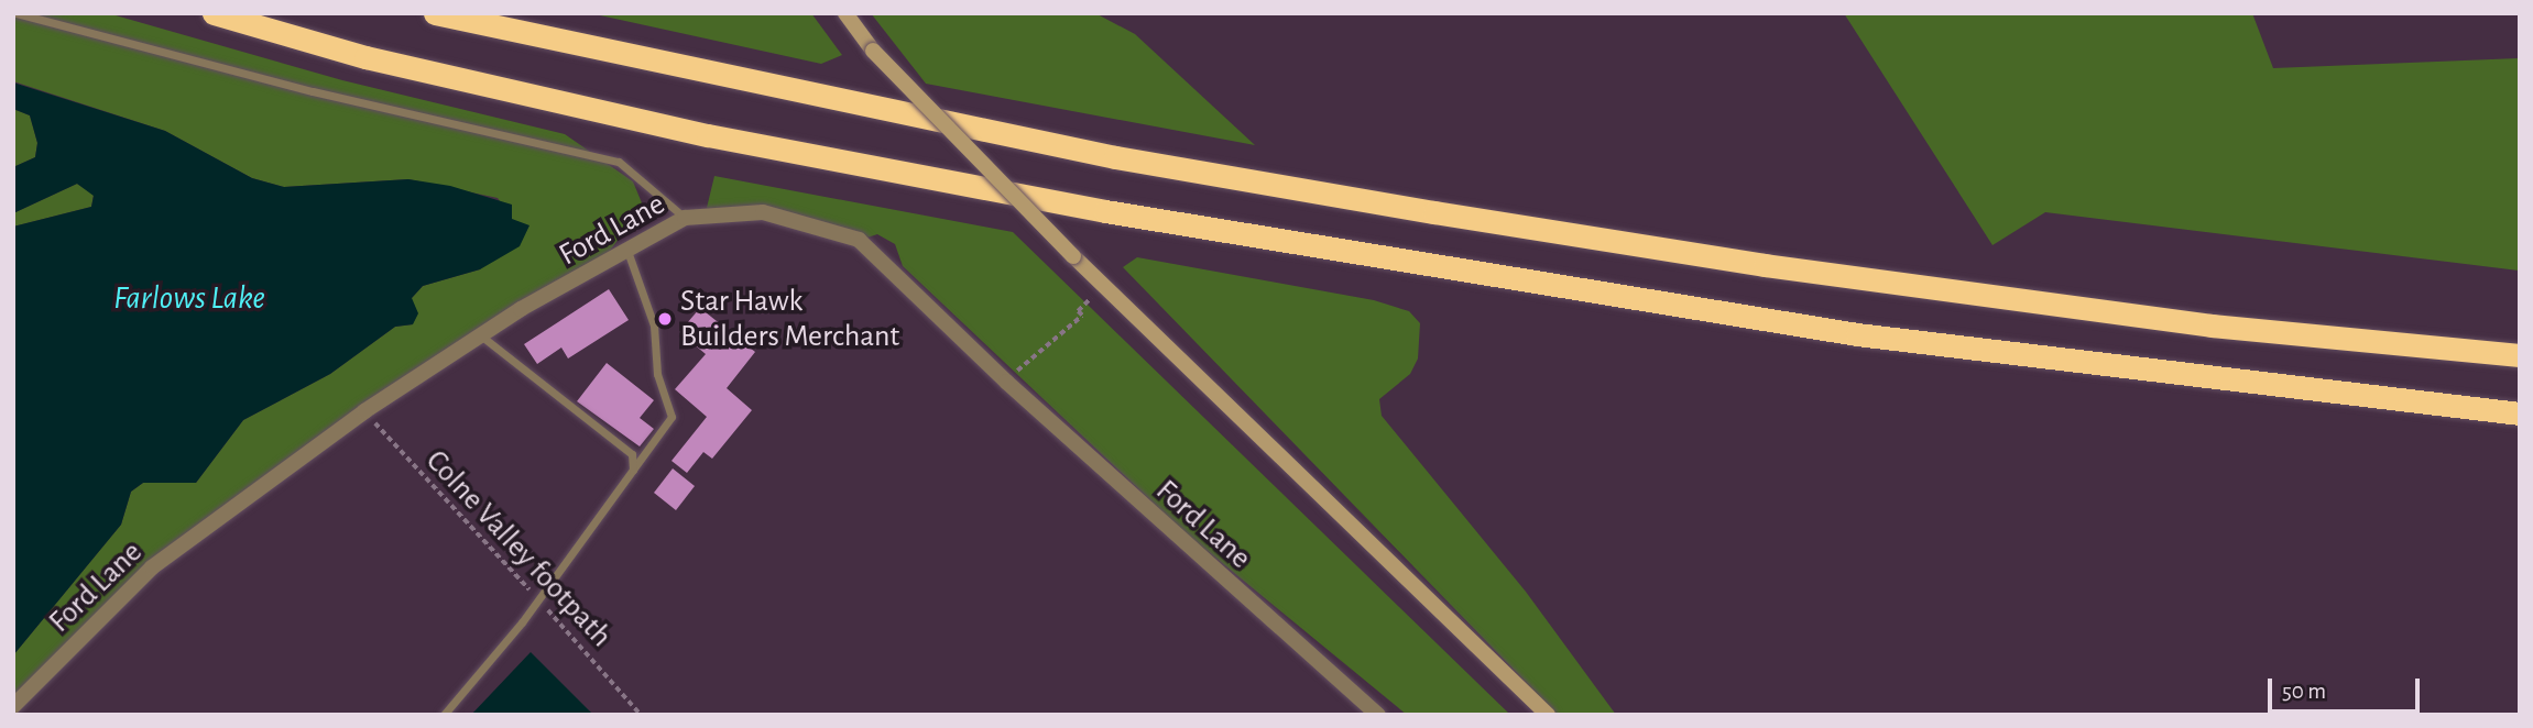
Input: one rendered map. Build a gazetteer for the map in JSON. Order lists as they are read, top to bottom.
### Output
{
  "streets": {
    "street": ["Ford Lane"],
    "path": ["Colne Valley footpath"]
  },
  "crossings": [
    ["Ford Lane", "Colne Valley footpath"]
  ],
  "water": ["Farlows Lake"],
  "places": ["Star Hawk Builders Merchant"],
  "scale_bar": "50 m"
}
